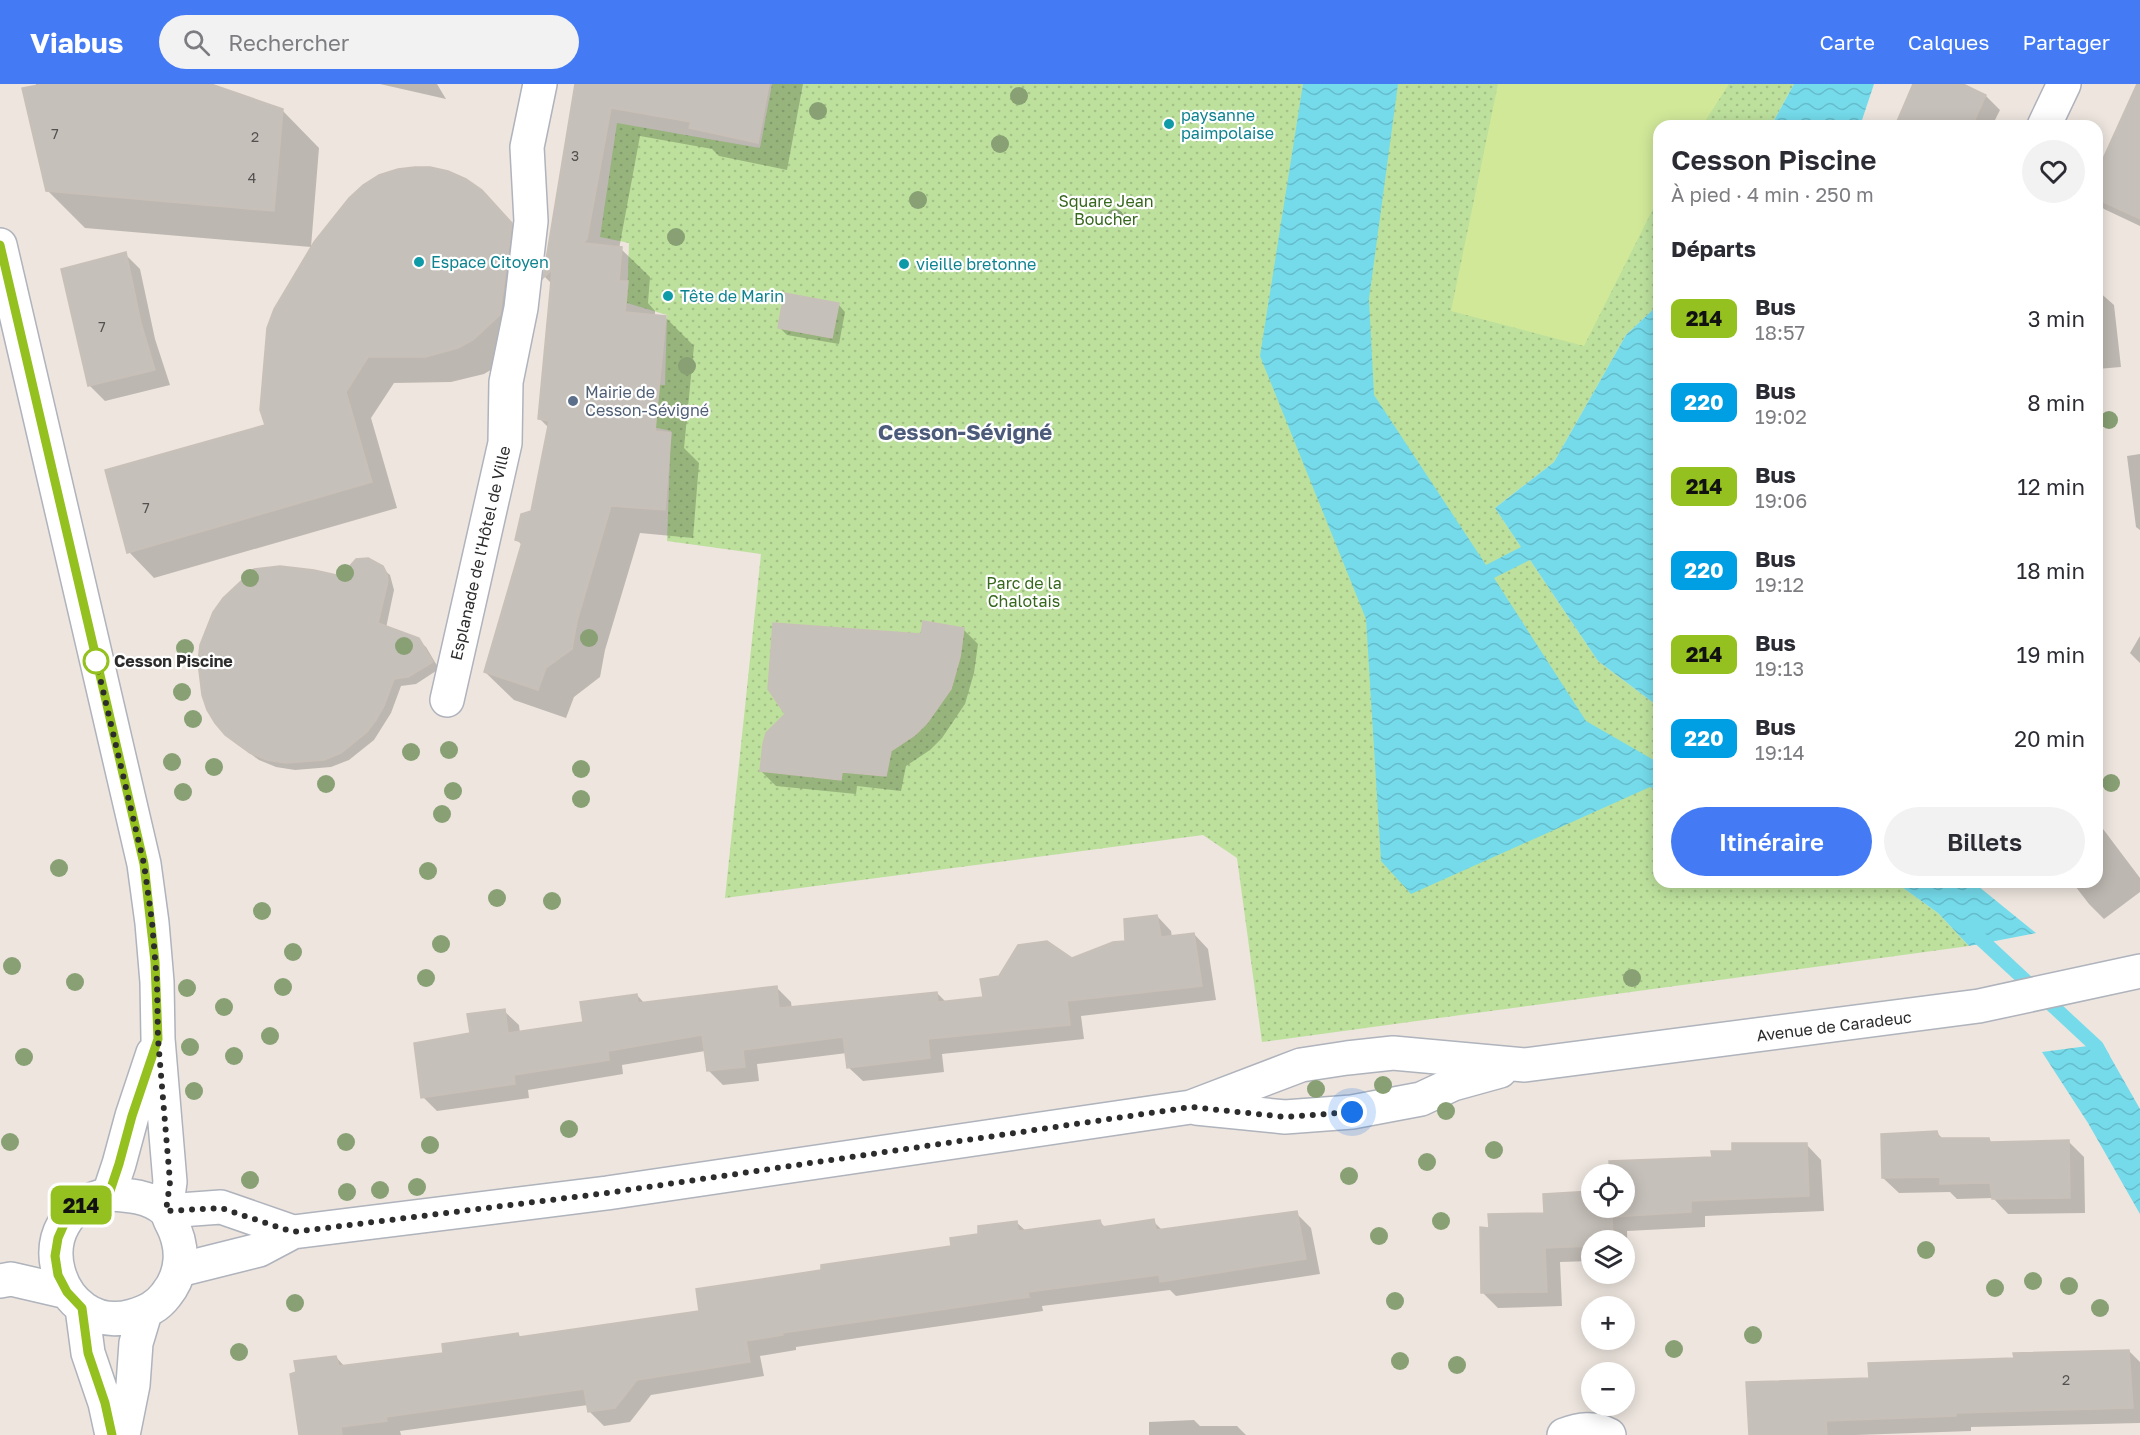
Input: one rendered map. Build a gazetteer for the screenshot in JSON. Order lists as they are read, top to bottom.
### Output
{
  "streets": {
    "street": ["Esplanade de l'Hôtel de Ville", "Avenue de Caradeuc"]
  },
  "districts": ["Cesson-Sévigné"],
  "parks": ["Square Jean Boucher", "Parc de la Chalotais"],
  "places": [
    "paysanne paimpolaise",
    "Espace Citoyen",
    "vieille bretonne",
    "Tête de Marin",
    "Mairie de Cesson-Sévigné",
    "Cesson Piscine"
  ],
  "lines": ["bus line 214"],
  "house_numbers": [
    "7",
    "2",
    "3",
    "4",
    "7",
    "7",
    "2"
  ],
  "page": {
    "header": "Viabus",
    "search": "Rechercher",
    "nav": ["Carte", "Calques", "Partager"],
    "on_map": "214",
    "heading": [
      ["Cesson Piscine", "À pied · 4 min · 250 m"],
      "Départs"
    ],
    "list": [
      {
        "mark": "214",
        "name": "Bus",
        "note": "18:57",
        "value": "3 min"
      },
      {
        "mark": "220",
        "name": "Bus",
        "note": "19:02",
        "value": "8 min"
      },
      {
        "mark": "214",
        "name": "Bus",
        "note": "19:06",
        "value": "12 min"
      },
      {
        "mark": "220",
        "name": "Bus",
        "note": "19:12",
        "value": "18 min"
      },
      {
        "mark": "214",
        "name": "Bus",
        "note": "19:13",
        "value": "19 min"
      },
      {
        "mark": "220",
        "name": "Bus",
        "note": "19:14",
        "value": "20 min"
      }
    ],
    "buttons": ["Itinéraire", "Billets"],
    "map_buttons": ["+", "−"]
  }
}
